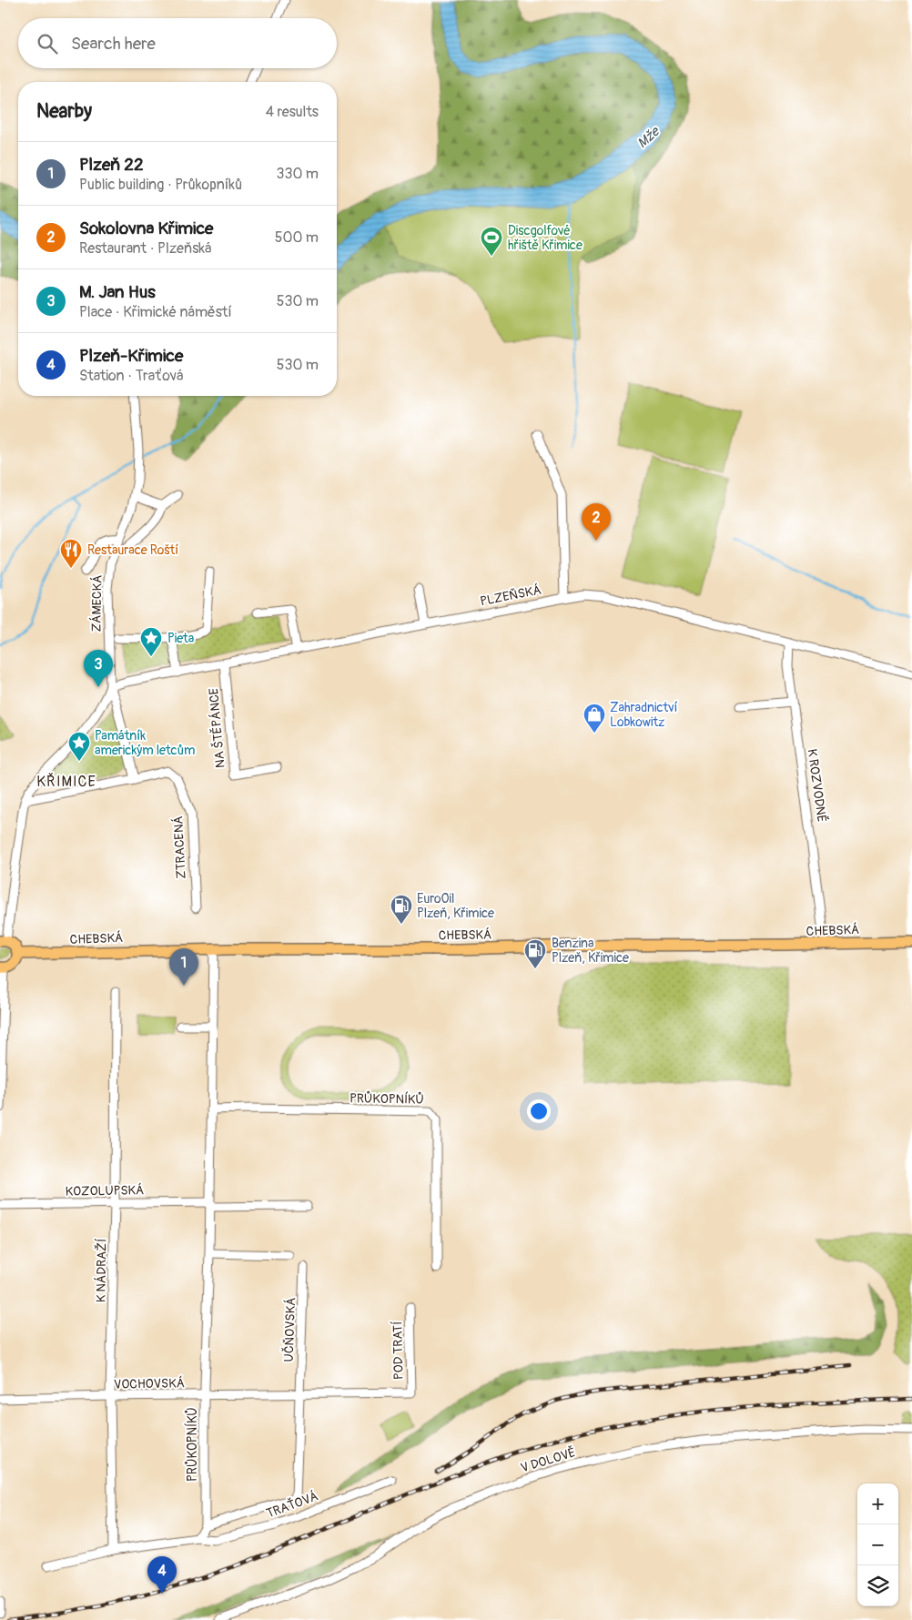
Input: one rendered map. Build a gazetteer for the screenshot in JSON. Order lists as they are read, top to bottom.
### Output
{
  "streets": {
    "main road": ["CHEBSKÁ"],
    "street": [
      "PLZEŇSKÁ",
      "ZÁMECKÁ",
      "NA ŠTĚPÁNCE",
      "K ROZVODNĚ",
      "ZTRACENÁ",
      "PRŮKOPNÍKŮ",
      "KOZOLUPSKÁ",
      "K NÁDRAŽÍ",
      "UČŇOVSKÁ",
      "POD TRATÍ",
      "VOCHOVSKÁ",
      "V DOLOVĚ",
      "TRAŤOVÁ"
    ]
  },
  "crossings": [
    ["PLZEŇSKÁ", "ZÁMECKÁ"],
    ["PLZEŇSKÁ", "NA ŠTĚPÁNCE"],
    ["PLZEŇSKÁ", "K ROZVODNĚ"],
    ["CHEBSKÁ", "PRŮKOPNÍKŮ"],
    ["PRŮKOPNÍKŮ", "KOZOLUPSKÁ"],
    ["PRŮKOPNÍKŮ", "VOCHOVSKÁ"],
    ["PRŮKOPNÍKŮ", "TRAŤOVÁ"],
    ["KOZOLUPSKÁ", "K NÁDRAŽÍ"],
    ["K NÁDRAŽÍ", "VOCHOVSKÁ"],
    ["K NÁDRAŽÍ", "TRAŤOVÁ"],
    ["UČŇOVSKÁ", "POD TRATÍ"],
    ["UČŇOVSKÁ", "VOCHOVSKÁ"],
    ["UČŇOVSKÁ", "TRAŤOVÁ"],
    ["POD TRATÍ", "VOCHOVSKÁ"]
  ],
  "districts": ["KŘIMICE"],
  "water": ["Mže"],
  "places": {
    "sports": ["Discgolfové hřiště Křimice"],
    "restaurant": ["Restaurace Roští"],
    "place": ["Pieta", "Památník americkým letcům"],
    "shop": ["Zahradnictví Lobkowitz"],
    "fuel station": ["EuroOil Plzeň, Křimice", "Benzina Plzeň, Křimice"]
  },
  "page": {
    "search": "Search here",
    "heading": ["Nearby", "4 results"],
    "list": [
      {
        "mark": "1",
        "name": "Plzeň 22",
        "note": "Public building · Průkopníků",
        "value": "330 m"
      },
      {
        "mark": "2",
        "name": "Sokolovna Křimice",
        "note": "Restaurant · Plzeňská",
        "value": "500 m"
      },
      {
        "mark": "3",
        "name": "M. Jan Hus",
        "note": "Place · Křimické náměstí",
        "value": "530 m"
      },
      {
        "mark": "4",
        "name": "Plzeň-Křimice",
        "note": "Station · Traťová",
        "value": "530 m"
      }
    ],
    "pins": [
      "2",
      "3",
      "1",
      "4"
    ],
    "map_buttons": ["+", "−"]
  }
}
